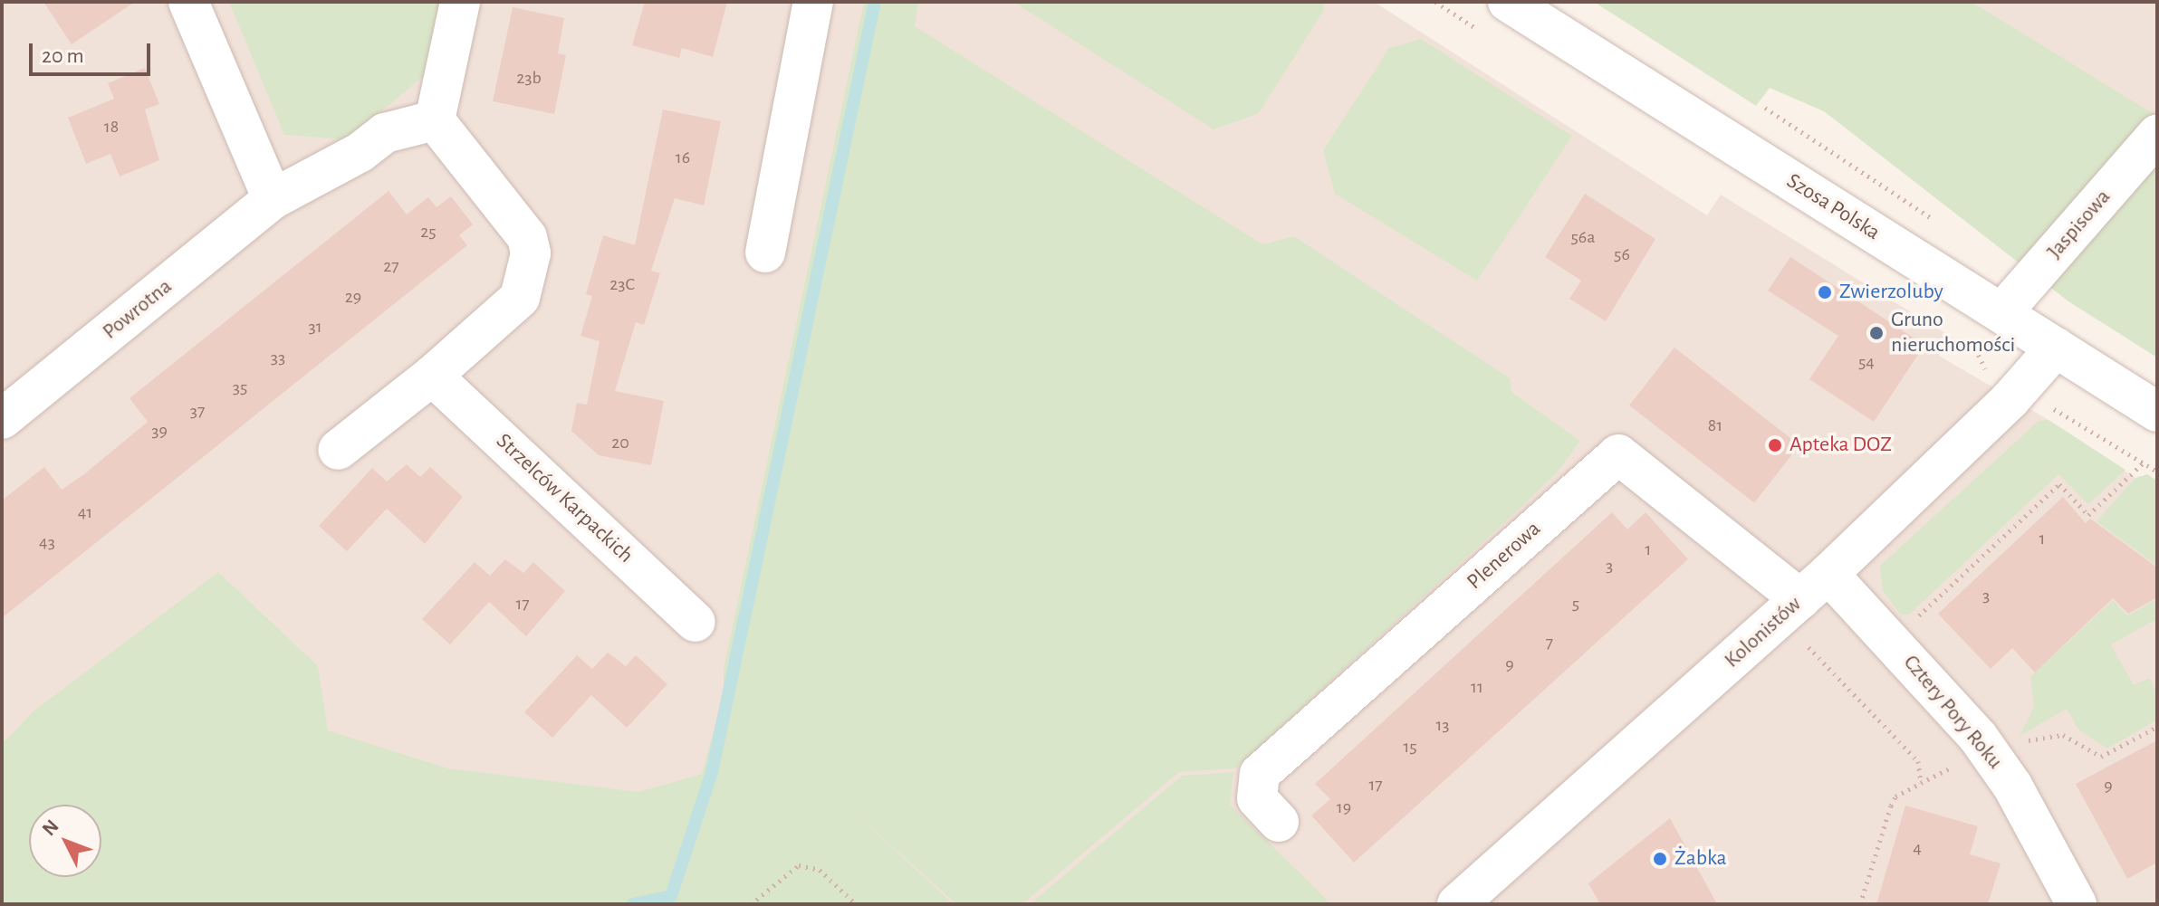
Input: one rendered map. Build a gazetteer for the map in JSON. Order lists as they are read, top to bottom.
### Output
{
  "streets": {
    "street": [
      "Szosa Polska",
      "Jaspisowa",
      "Powrotna",
      "Strzelców Karpackich",
      "Plenerowa",
      "Kolonistów",
      "Cztery Pory Roku"
    ]
  },
  "crossings": [
    ["Szosa Polska", "Jaspisowa"],
    ["Szosa Polska", "Kolonistów"],
    ["Plenerowa", "Kolonistów"],
    ["Plenerowa", "Cztery Pory Roku"],
    ["Kolonistów", "Cztery Pory Roku"]
  ],
  "places": [
    "Zwierzoluby",
    "Gruno nieruchomości",
    "Apteka DOZ",
    "Żabka"
  ],
  "house_numbers": [
    "23b",
    "18",
    "16",
    "25",
    "56a",
    "56",
    "27",
    "23C",
    "29",
    "31",
    "33",
    "54",
    "35",
    "37",
    "81",
    "39",
    "20",
    "41",
    "1",
    "43",
    "1",
    "3",
    "3",
    "17",
    "5",
    "7",
    "9",
    "11",
    "13",
    "15",
    "17",
    "9",
    "19",
    "4"
  ],
  "scale_bar": "20 m",
  "north": "top left"
}
